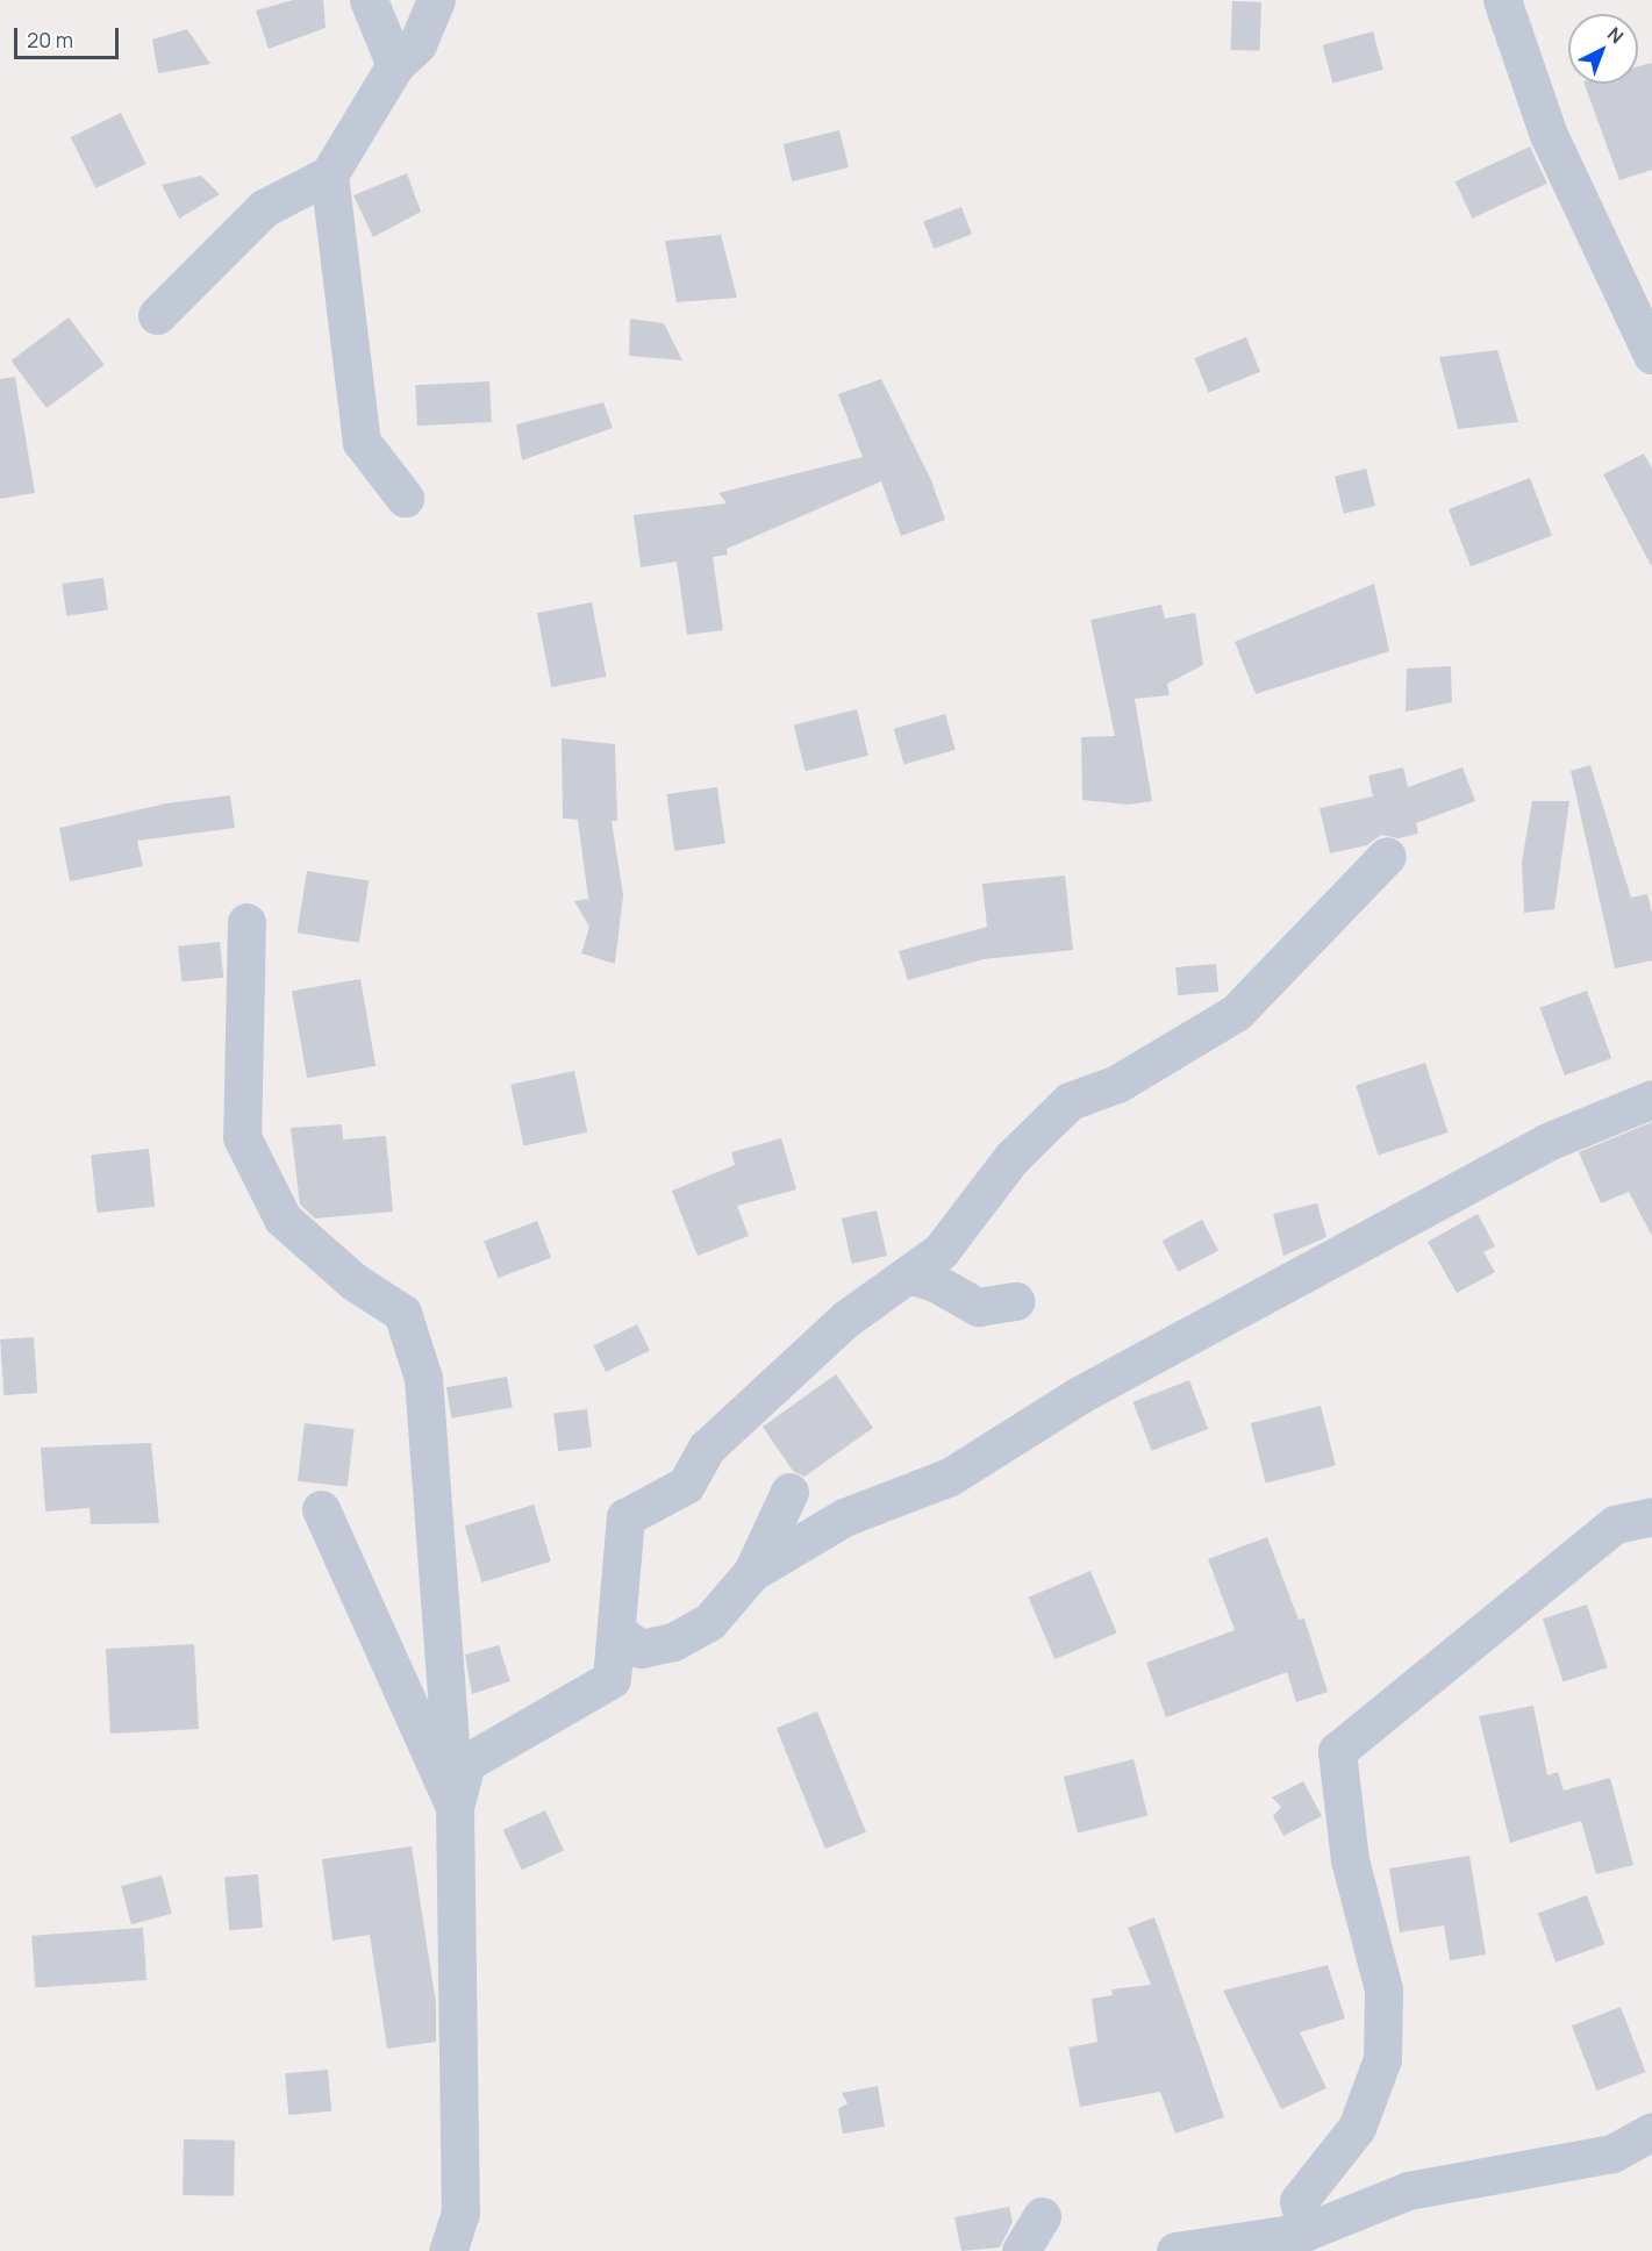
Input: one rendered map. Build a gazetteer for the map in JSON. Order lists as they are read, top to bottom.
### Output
{
  "scale_bar": "20 m",
  "north": "top right"
}
